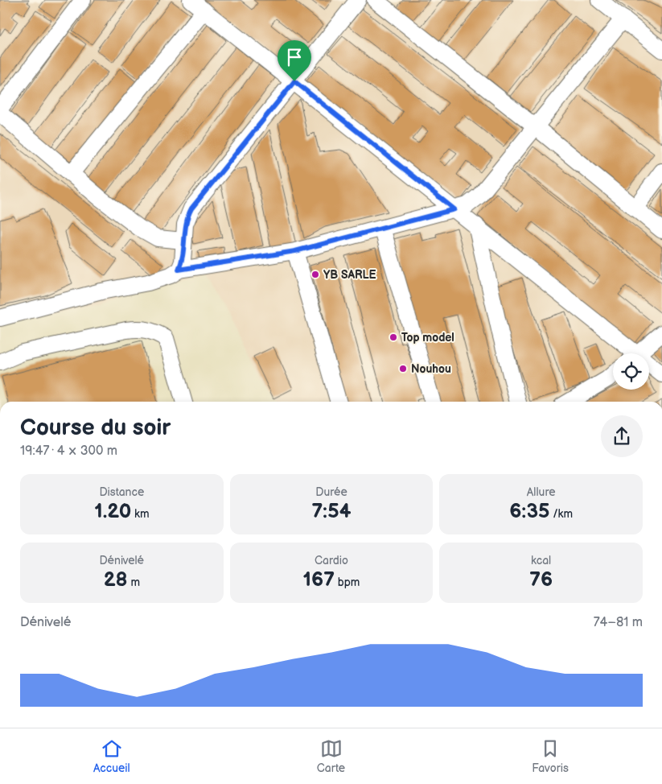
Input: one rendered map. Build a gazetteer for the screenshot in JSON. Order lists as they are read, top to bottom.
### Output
{
  "places": ["YB SARLE", "Top model", "Nouhou"],
  "page": {
    "heading": ["Course du soir", "19:47 · 4 × 300 m"],
    "stats": [
      ["Distance", "1.20 km"],
      ["Durée", "7:54"],
      ["Allure", "6:35 /km"],
      ["Dénivelé", "28 m"],
      ["Cardio", "167 bpm"],
      ["kcal", "76"]
    ],
    "chart": ["Dénivelé", "74–81 m"],
    "tabs": ["Accueil", "Carte", "Favoris"]
  }
}
